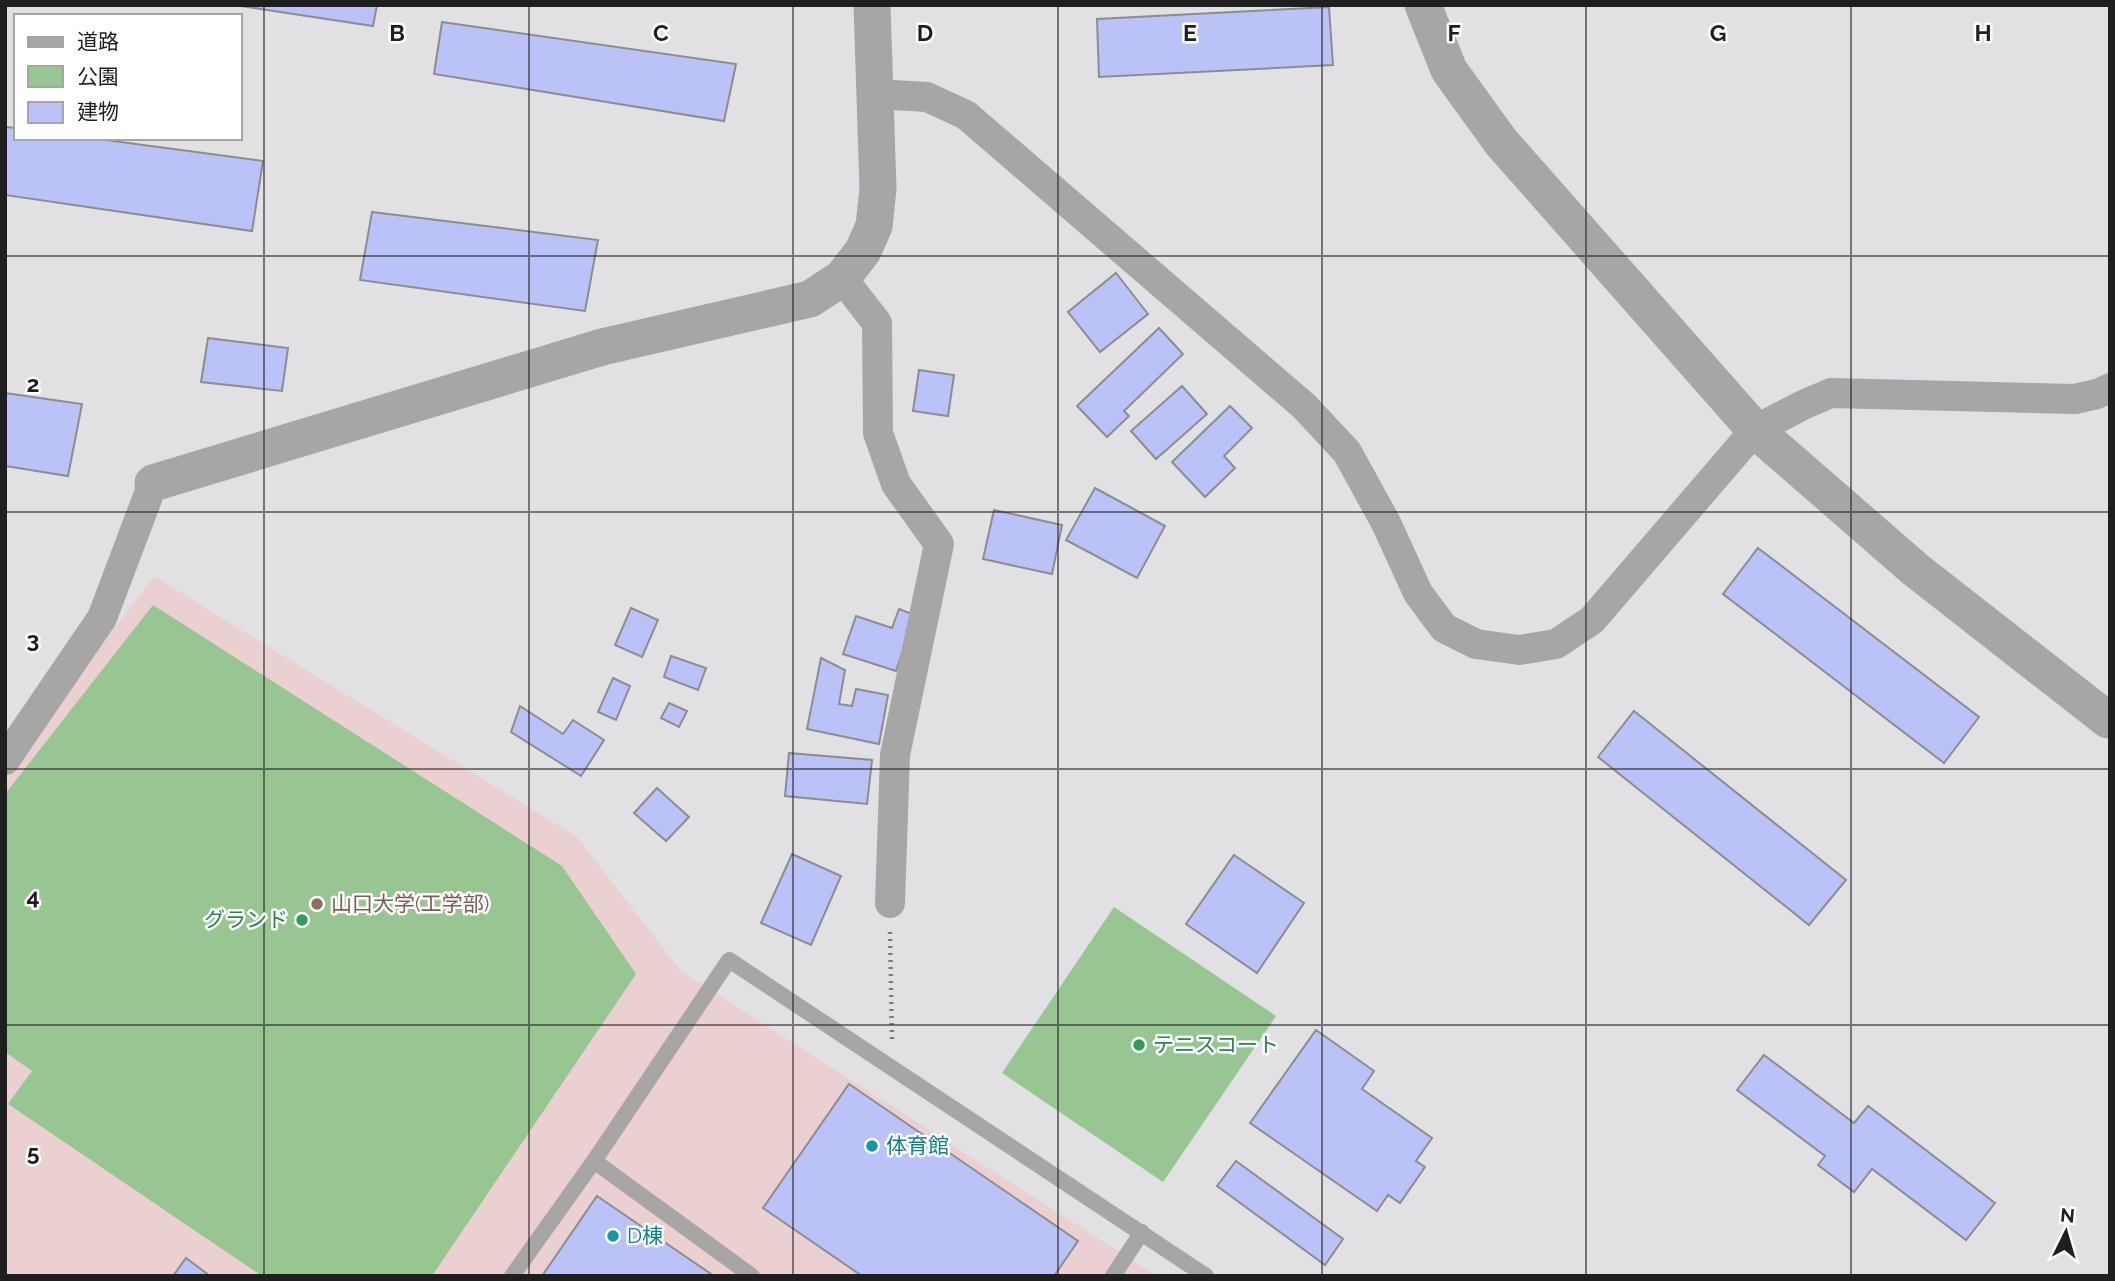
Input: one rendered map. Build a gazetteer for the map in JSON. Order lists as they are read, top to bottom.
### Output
{
  "places": [
    "山口大学(工学部)",
    "グランド",
    "テニスコート",
    "体育館",
    "D棟"
  ],
  "legend": ["道路", "公園", "建物"],
  "north": "top",
  "grid": {
    "columns": [
      "B",
      "C",
      "D",
      "E",
      "F",
      "G",
      "H"
    ],
    "rows": [
      "2",
      "3",
      "4",
      "5"
    ]
  }
}
